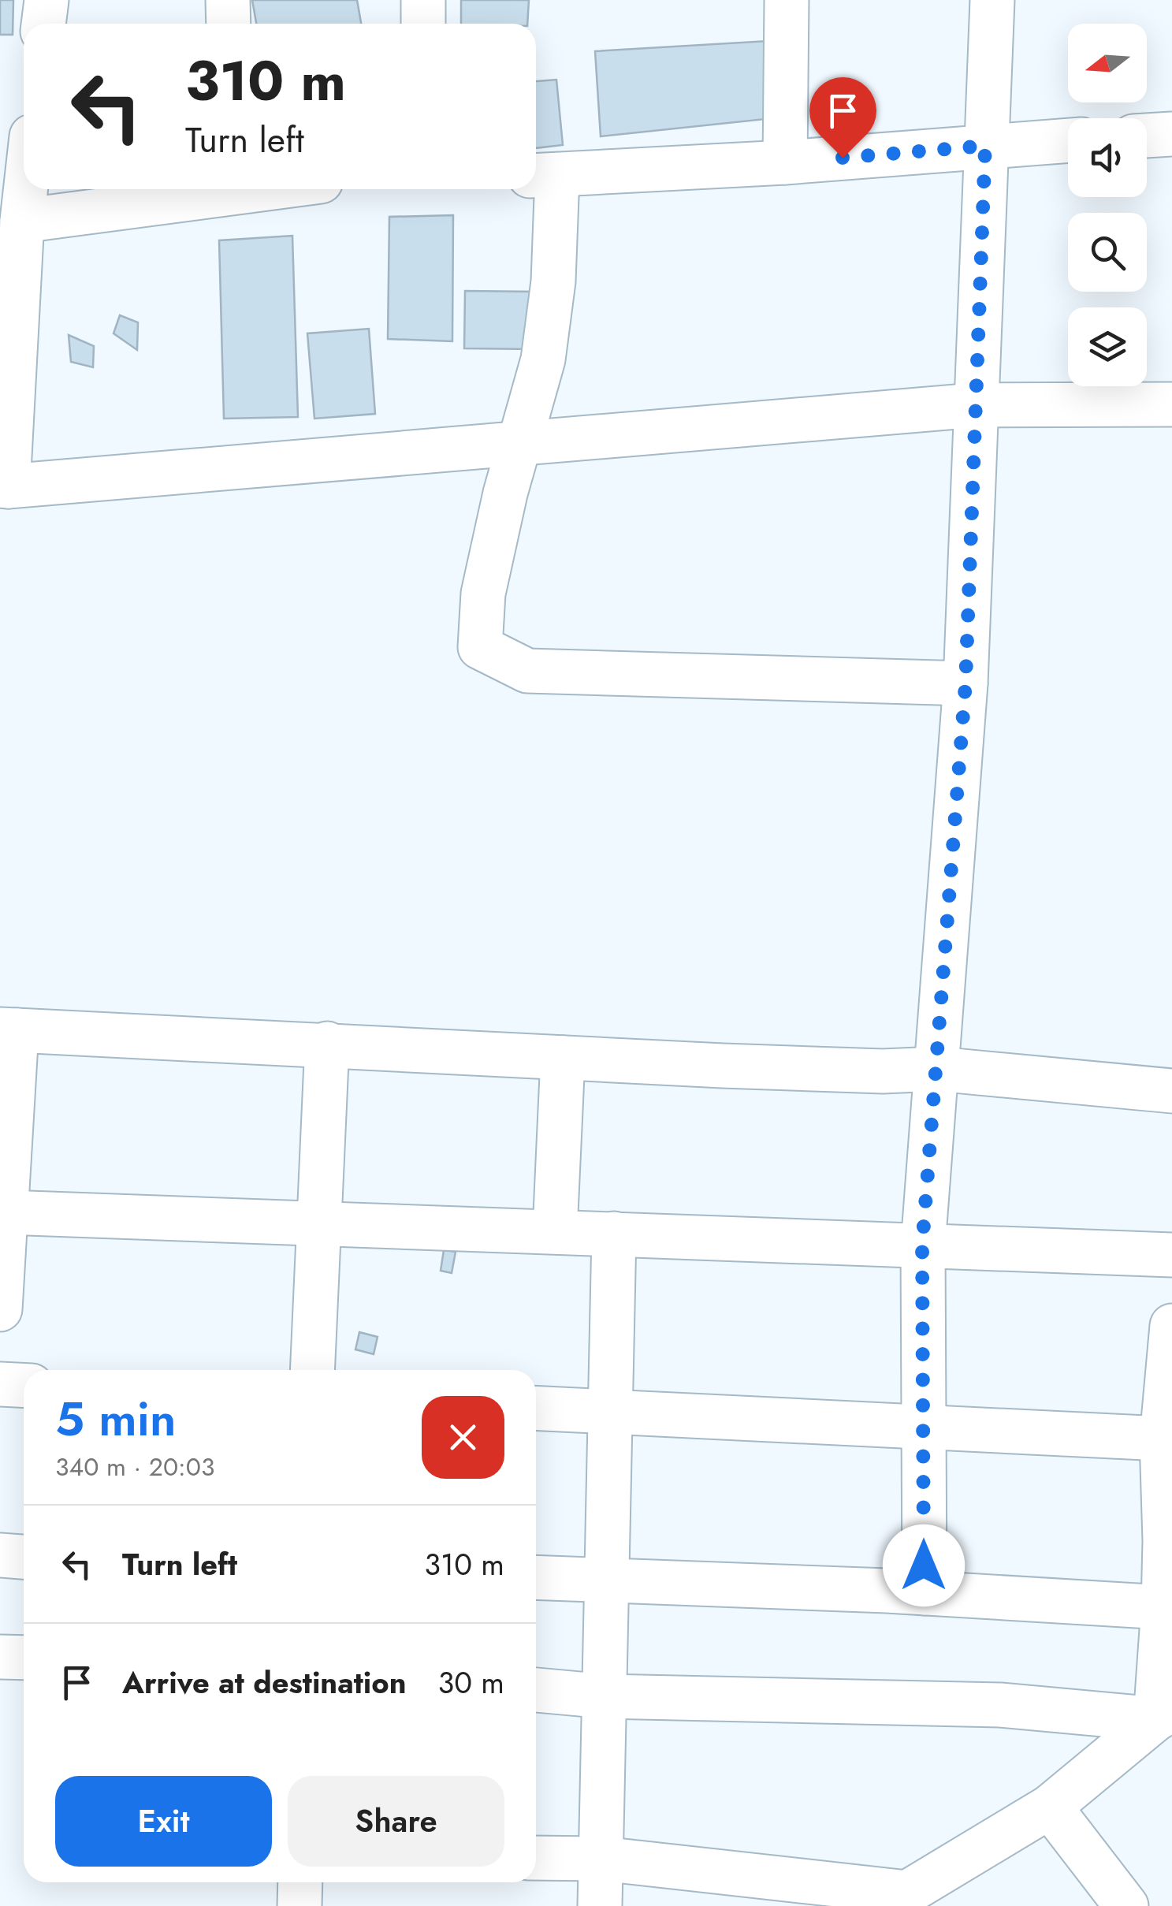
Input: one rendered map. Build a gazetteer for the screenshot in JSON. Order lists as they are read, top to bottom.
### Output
{
  "north": "left",
  "page": {
    "turn": ["310 m", "Turn left"],
    "heading": ["5 min", "340 m · 20:03"],
    "list": [
      {
        "name": "Turn left",
        "value": "310 m"
      },
      {
        "name": "Arrive at destination",
        "value": "30 m"
      }
    ],
    "buttons": ["Exit", "Share"]
  }
}
